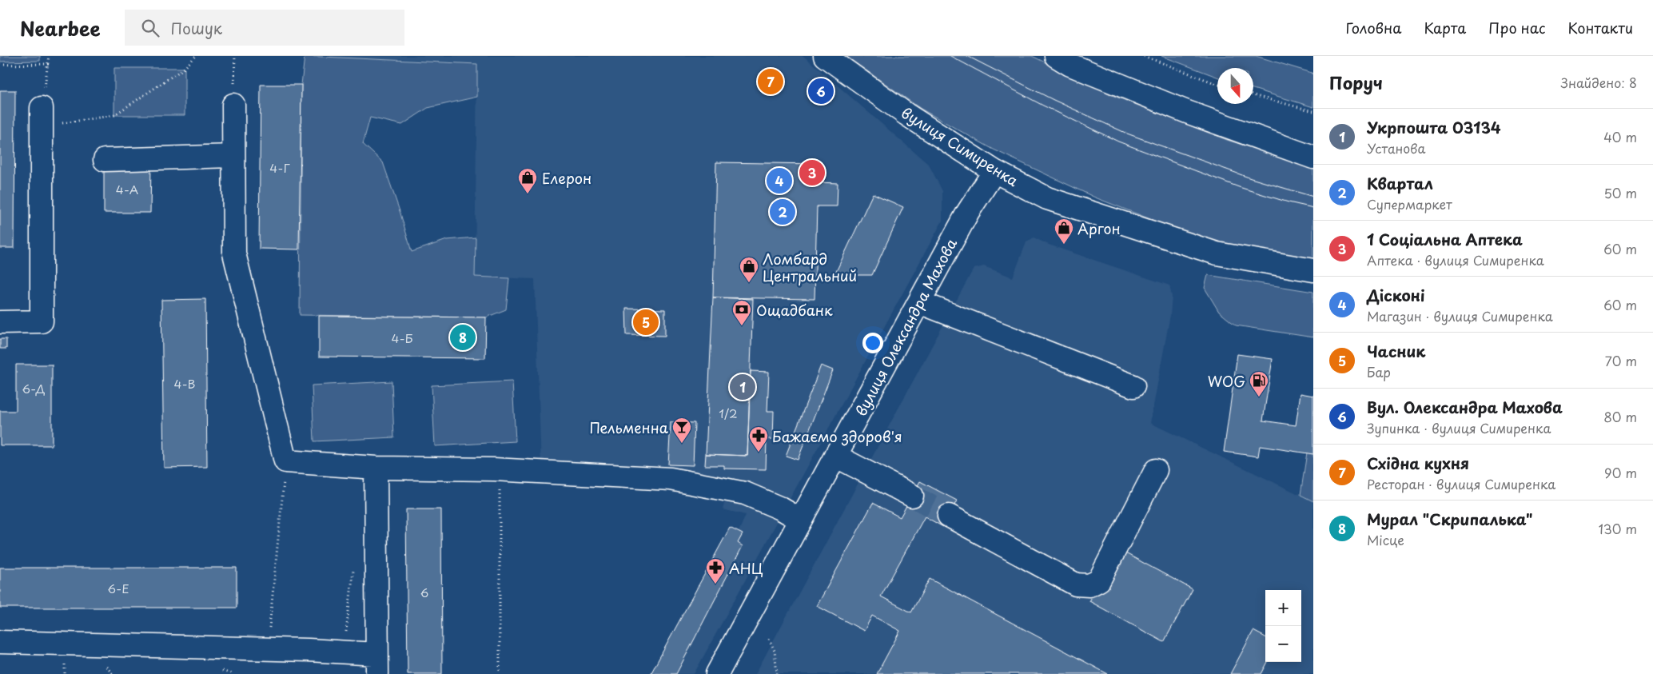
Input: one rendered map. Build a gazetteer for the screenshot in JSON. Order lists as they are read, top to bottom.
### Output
{
  "streets": {
    "street": ["вулиця Симиренка", "вулиця Олександра Махова"]
  },
  "crossings": [
    ["вулиця Симиренка", "вулиця Олександра Махова"]
  ],
  "places": {
    "shop": ["Елерон", "Аргон", "Ломбард Центральний"],
    "bank": ["Ощадбанк"],
    "fuel station": ["WOG"],
    "bar": ["Пельменна"],
    "pharmacy": ["Бажаємо здоров'я", "АНЦ"]
  },
  "house_numbers": [
    "4-Г",
    "4-А",
    "4-Б",
    "4-В",
    "6-Д",
    "1/2",
    "6-Е",
    "6"
  ],
  "north": "bottom",
  "page": {
    "header": "Nearbee",
    "search": "Пошук",
    "nav": [
      "Головна",
      "Карта",
      "Про нас",
      "Контакти"
    ],
    "heading": ["Поруч", "Знайдено: 8"],
    "pins": [
      "7",
      "6",
      "3",
      "4",
      "2",
      "5",
      "8",
      "1"
    ],
    "list": [
      {
        "mark": "1",
        "name": "Укрпошта 03134",
        "note": "Установа",
        "value": "40 m"
      },
      {
        "mark": "2",
        "name": "Квартал",
        "note": "Супермаркет",
        "value": "50 m"
      },
      {
        "mark": "3",
        "name": "1 Соціальна Аптека",
        "note": "Аптека · вулиця Симиренка",
        "value": "60 m"
      },
      {
        "mark": "4",
        "name": "Дісконі",
        "note": "Магазин · вулиця Симиренка",
        "value": "60 m"
      },
      {
        "mark": "5",
        "name": "Часник",
        "note": "Бар",
        "value": "70 m"
      },
      {
        "mark": "6",
        "name": "Вул. Олександра Махова",
        "note": "Зупинка · вулиця Симиренка",
        "value": "80 m"
      },
      {
        "mark": "7",
        "name": "Східна кухня",
        "note": "Ресторан · вулиця Симиренка",
        "value": "90 m"
      },
      {
        "mark": "8",
        "name": "Мурал \"Скрипалька\"",
        "note": "Місце",
        "value": "130 m"
      }
    ],
    "map_buttons": ["+", "−"]
  }
}
